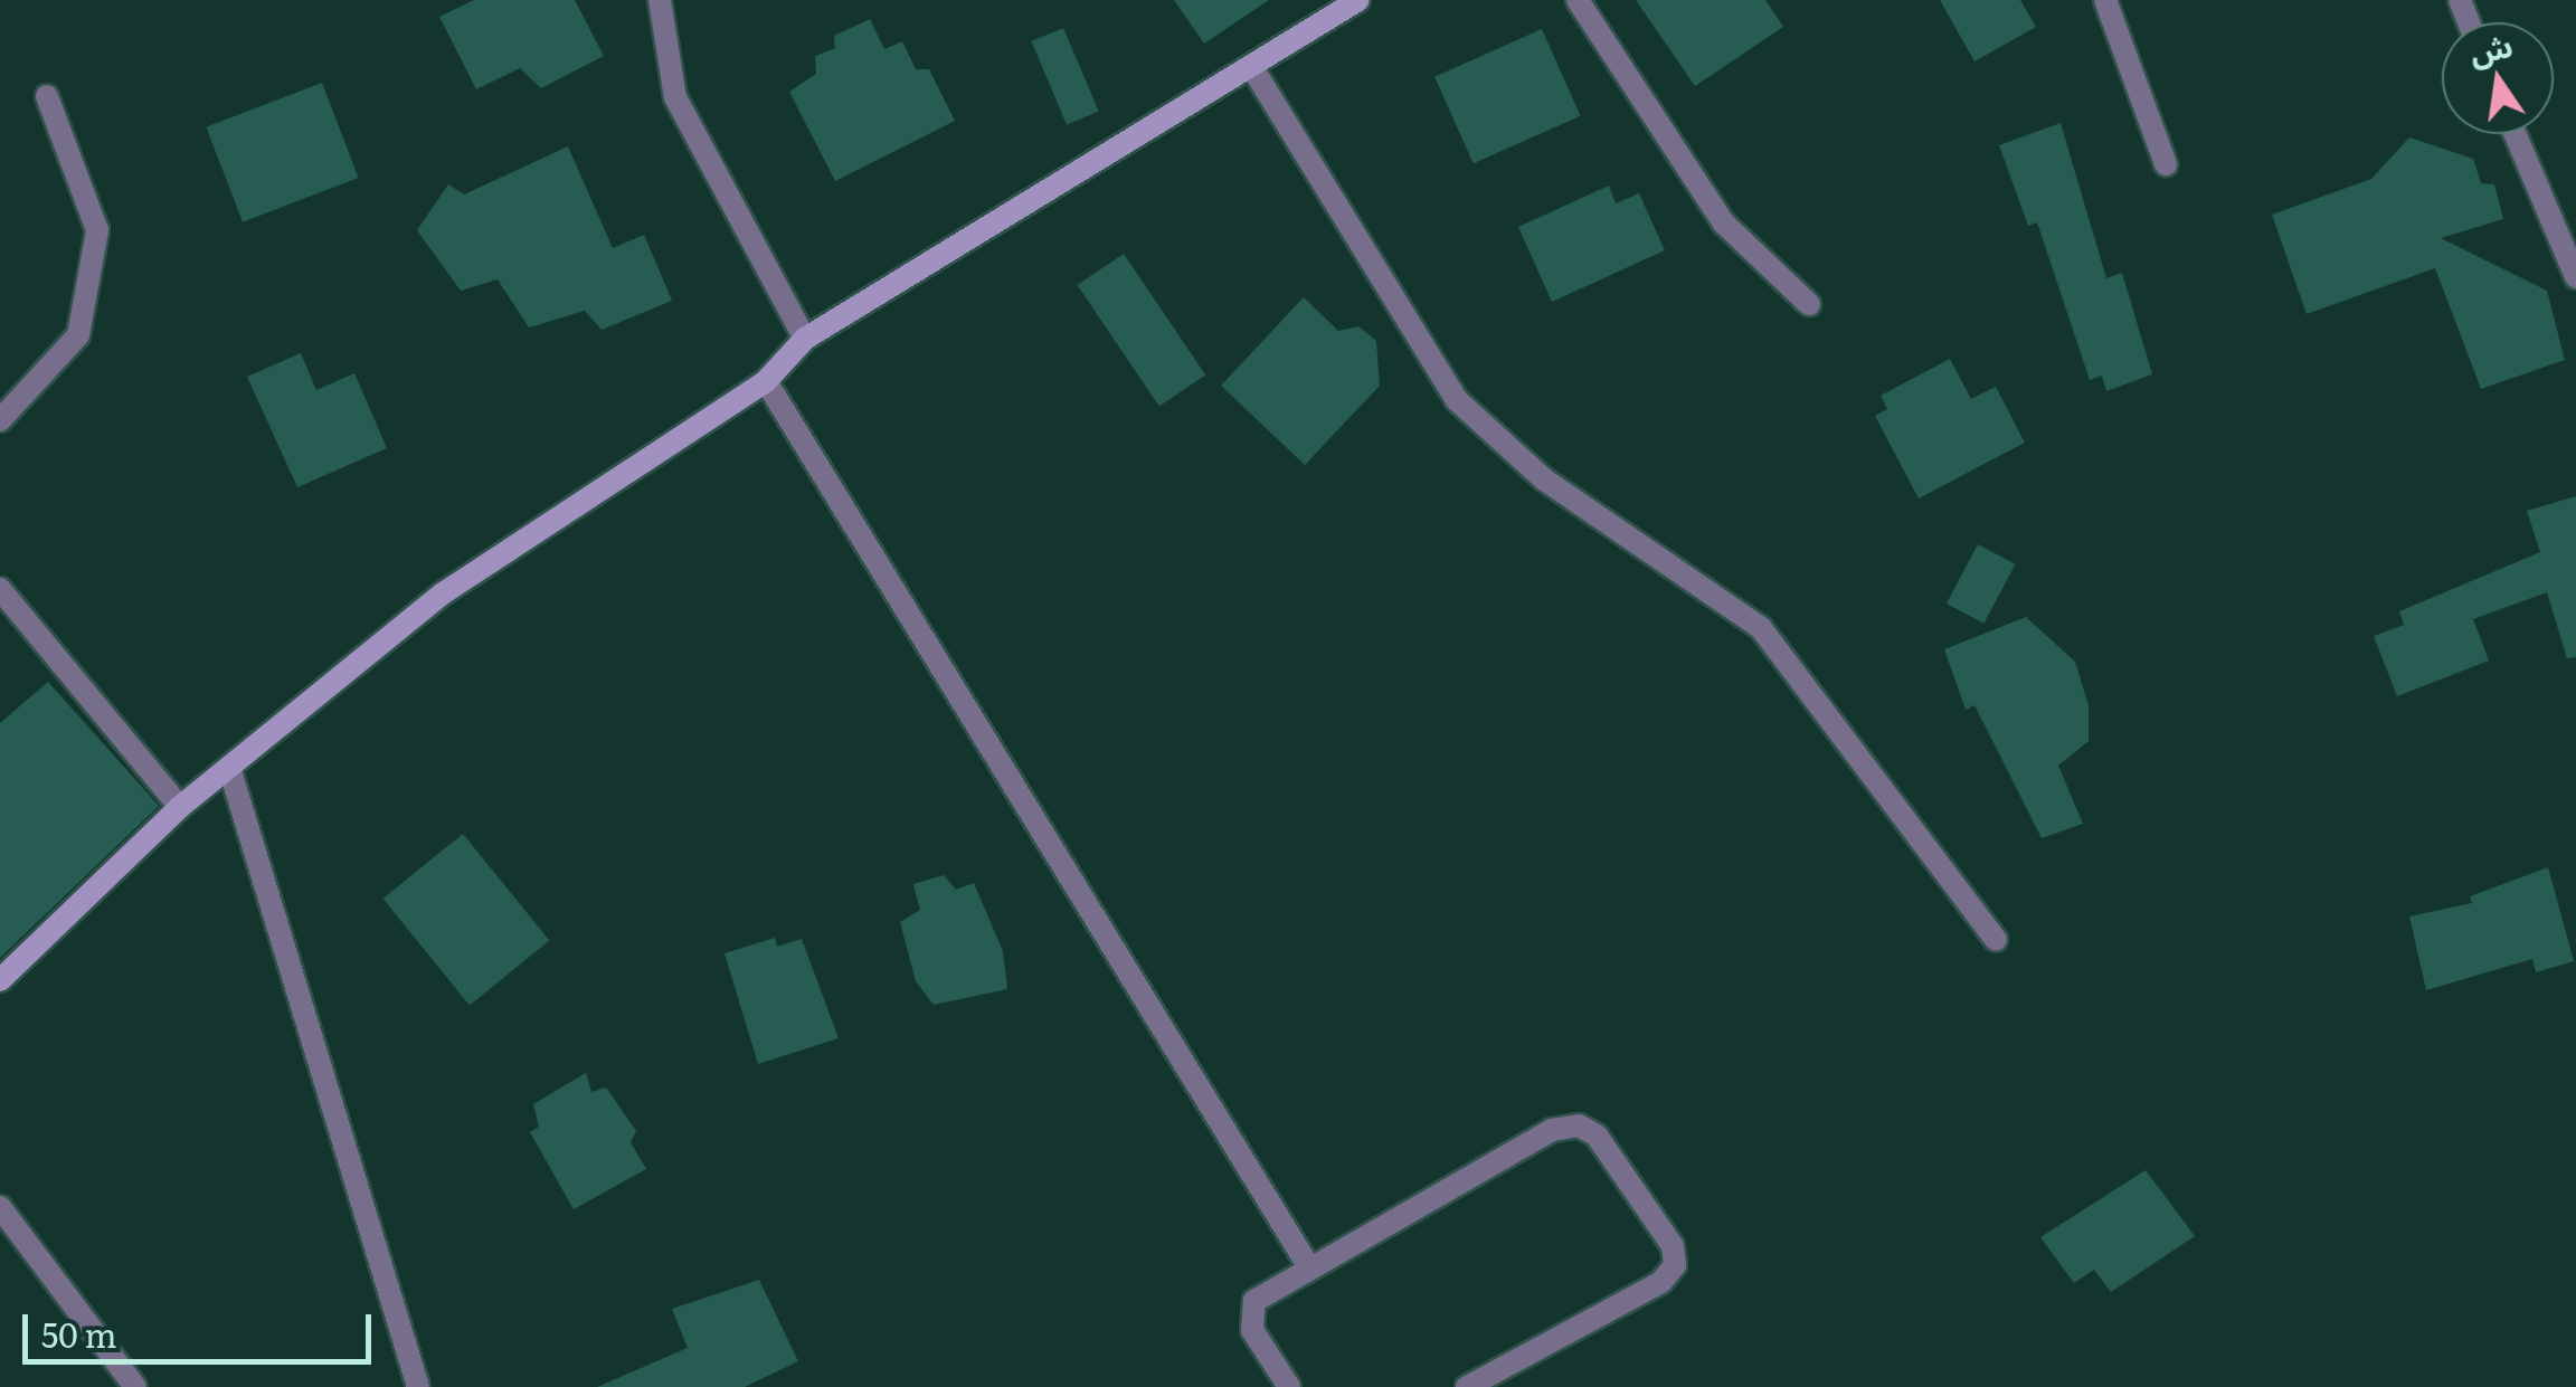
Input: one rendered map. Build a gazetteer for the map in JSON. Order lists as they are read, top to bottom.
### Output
{
  "scale_bar": "50 m",
  "north": "top"
}
